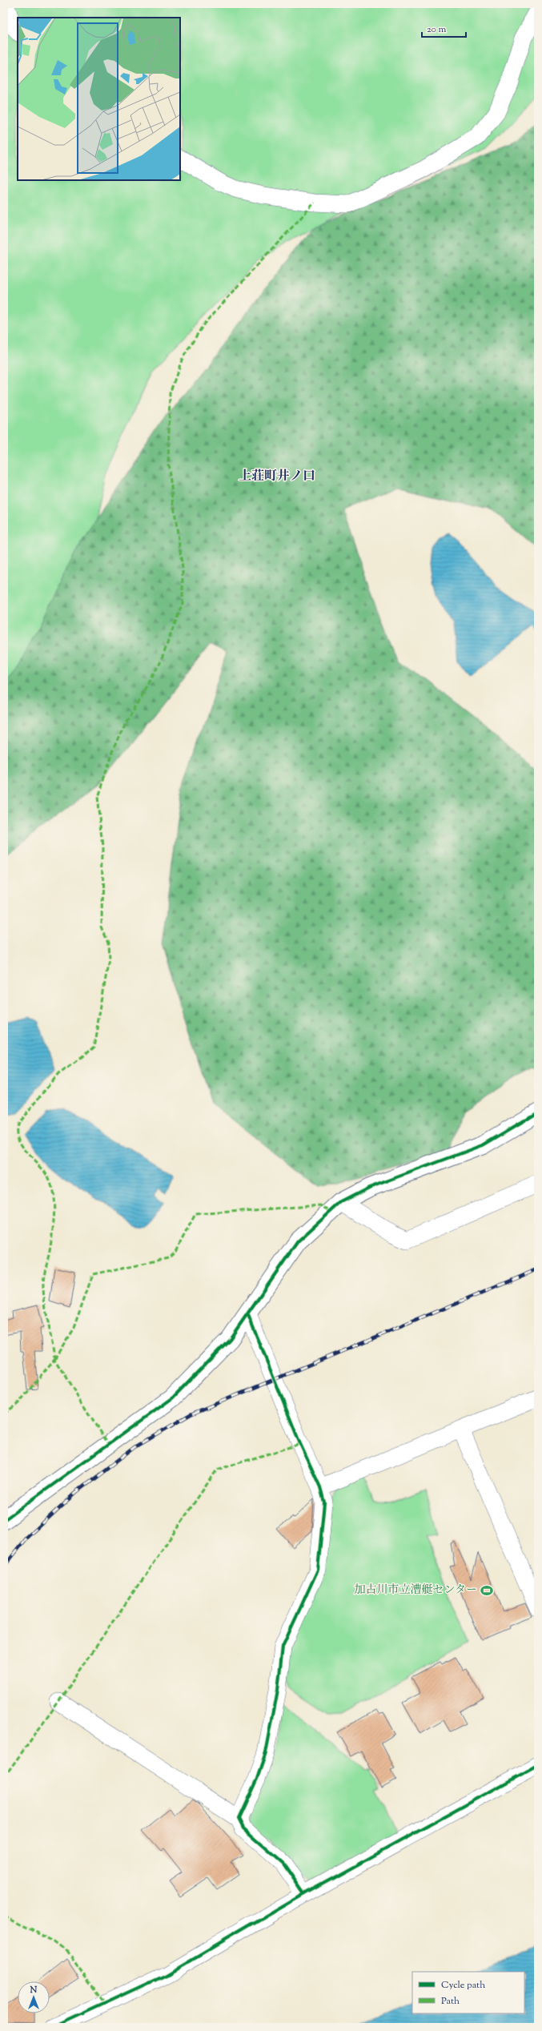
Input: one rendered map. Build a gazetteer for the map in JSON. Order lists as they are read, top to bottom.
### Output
{
  "districts": ["上荘町井ノ口"],
  "places": {
    "sports": ["加古川市立漕艇センター"]
  },
  "legend": ["Cycle path", "Path"],
  "scale_bar": "20 m",
  "north": "top"
}
